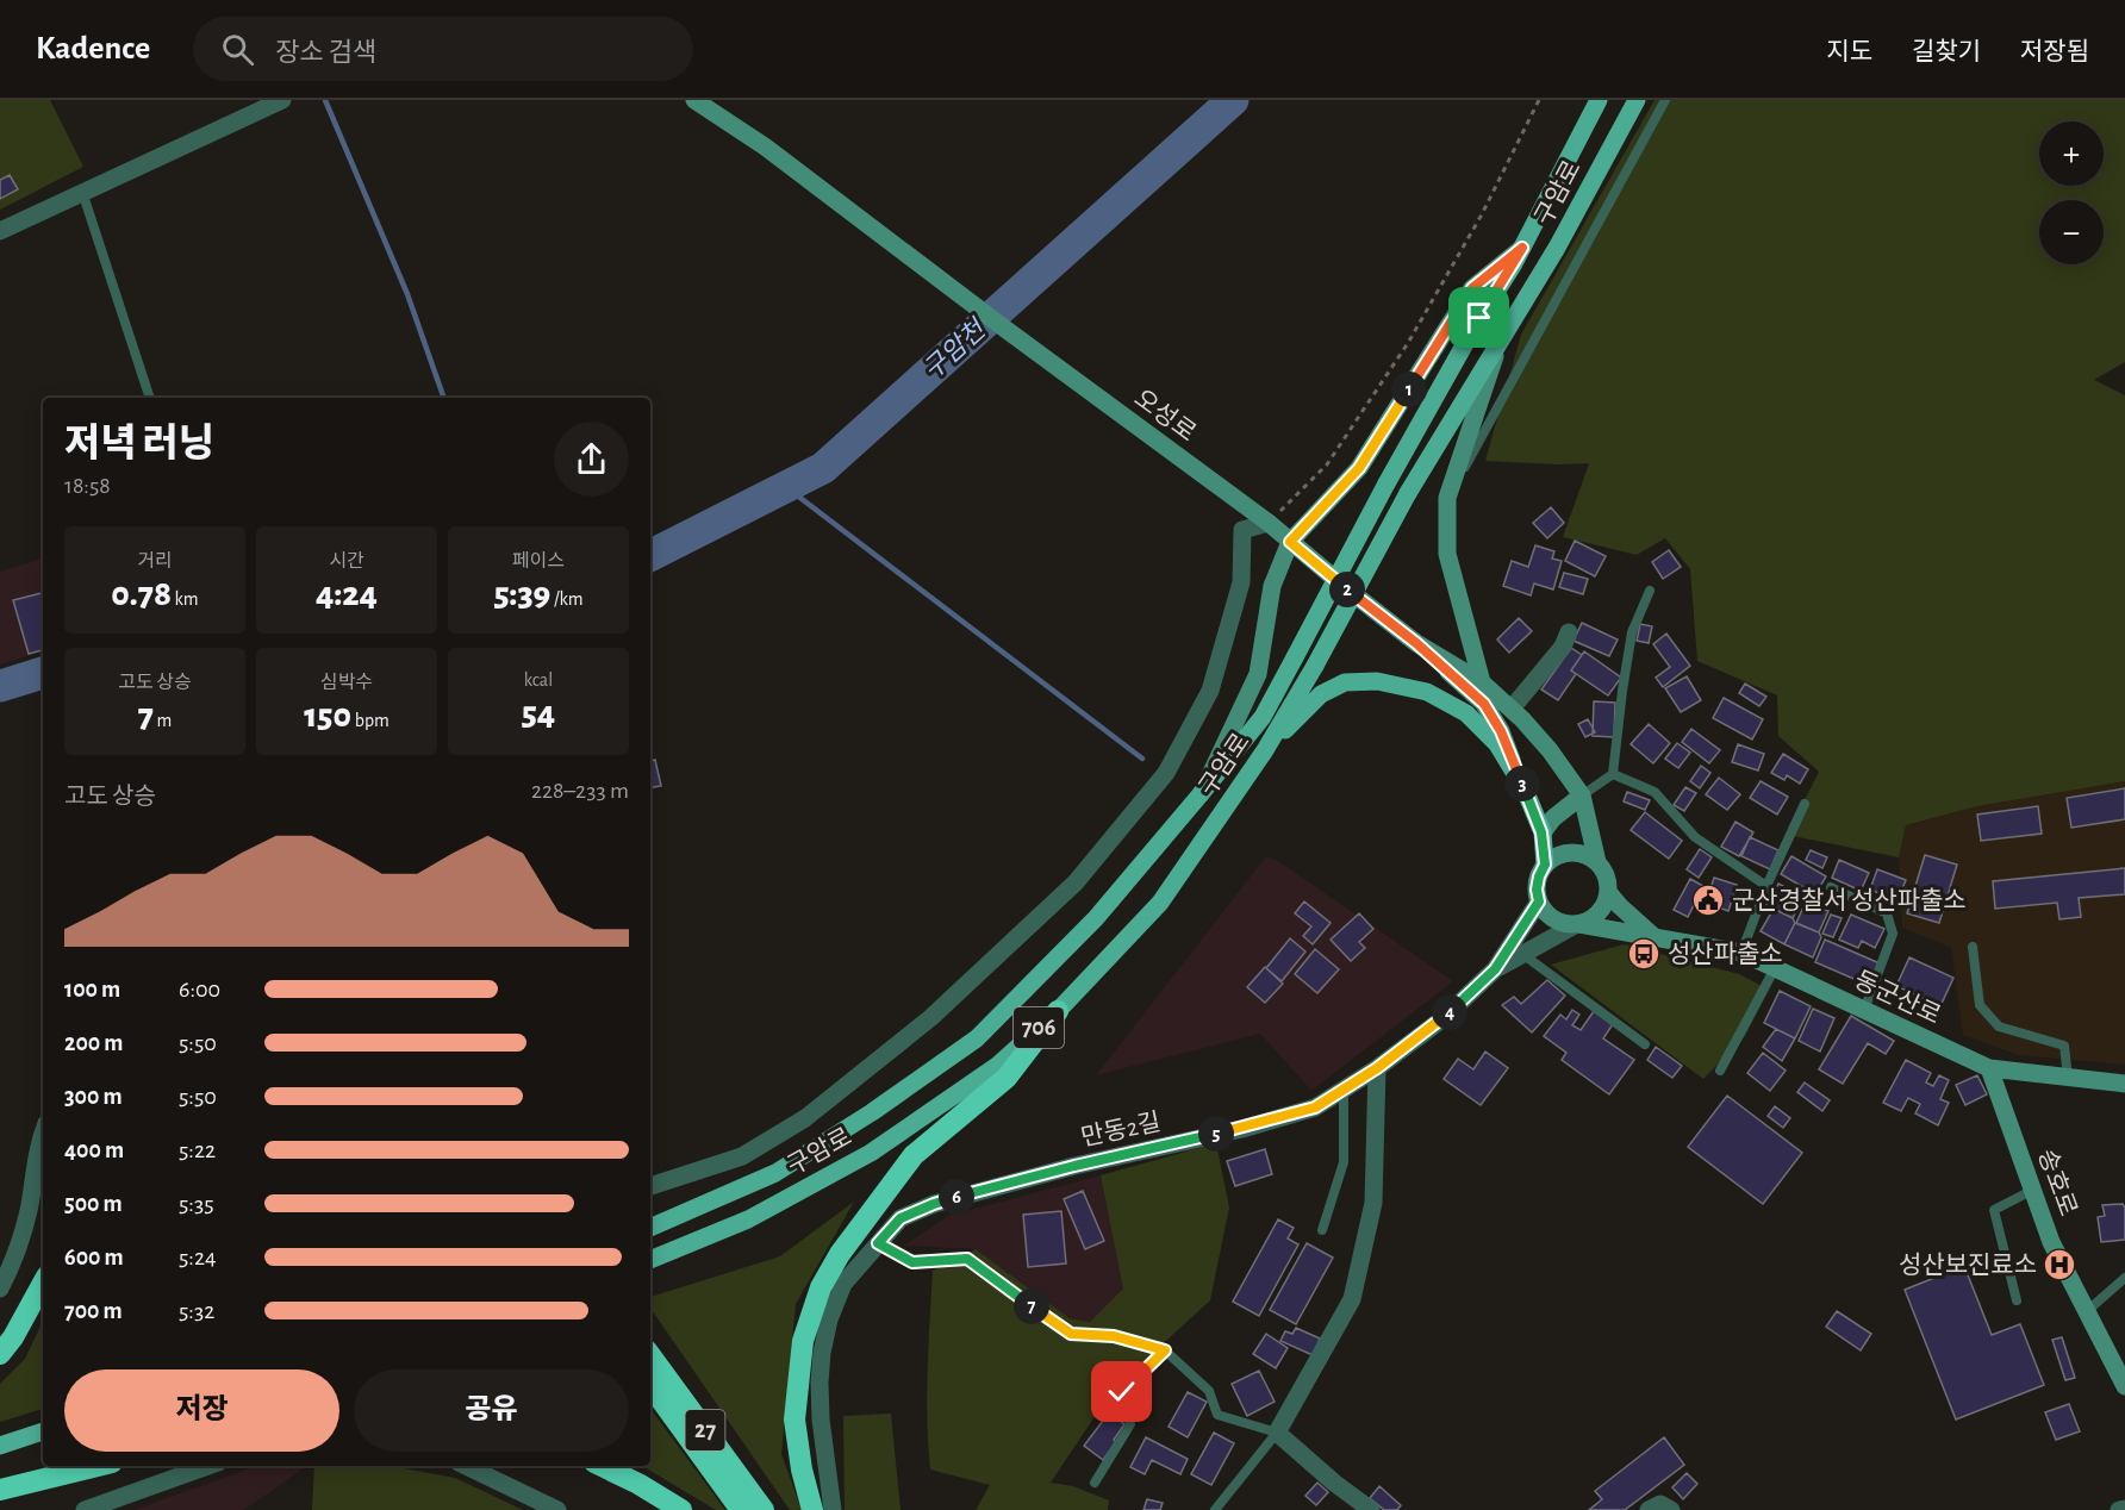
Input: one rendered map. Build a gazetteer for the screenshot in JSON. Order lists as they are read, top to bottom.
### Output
{
  "streets": {
    "highway": ["27"],
    "main road": [
      "구암로",
      "오성로",
      "동군산로",
      "706",
      "송호로"
    ],
    "street": ["만동2길"]
  },
  "crossings": [
    ["동군산로", "송호로"]
  ],
  "water": ["구암천"],
  "places": {
    "public building": ["군산경찰서 성산파출소"],
    "bus stop": ["성산파출소"],
    "hospital": ["성산보진료소"]
  },
  "page": {
    "header": "Kadence",
    "search": "장소 검색",
    "nav": ["지도", "길찾기", "저장됨"],
    "map_buttons": ["+", "−"],
    "pins": [
      "1",
      "2",
      "3",
      "4",
      "5",
      "6",
      "7"
    ],
    "heading": ["저녁 러닝", "18:58"],
    "stats": [
      ["거리", "0.78 km"],
      ["시간", "4:24"],
      ["페이스", "5:39 /km"],
      ["고도 상승", "7 m"],
      ["심박수", "150 bpm"],
      ["kcal", "54"]
    ],
    "chart": ["고도 상승", "228–233 m"],
    "list": [
      {
        "name": "100 m",
        "note": "6:00"
      },
      {
        "name": "200 m",
        "note": "5:50"
      },
      {
        "name": "300 m",
        "note": "5:50"
      },
      {
        "name": "400 m",
        "note": "5:22"
      },
      {
        "name": "500 m",
        "note": "5:35"
      },
      {
        "name": "600 m",
        "note": "5:24"
      },
      {
        "name": "700 m",
        "note": "5:32"
      }
    ],
    "buttons": ["저장", "공유"]
  }
}
